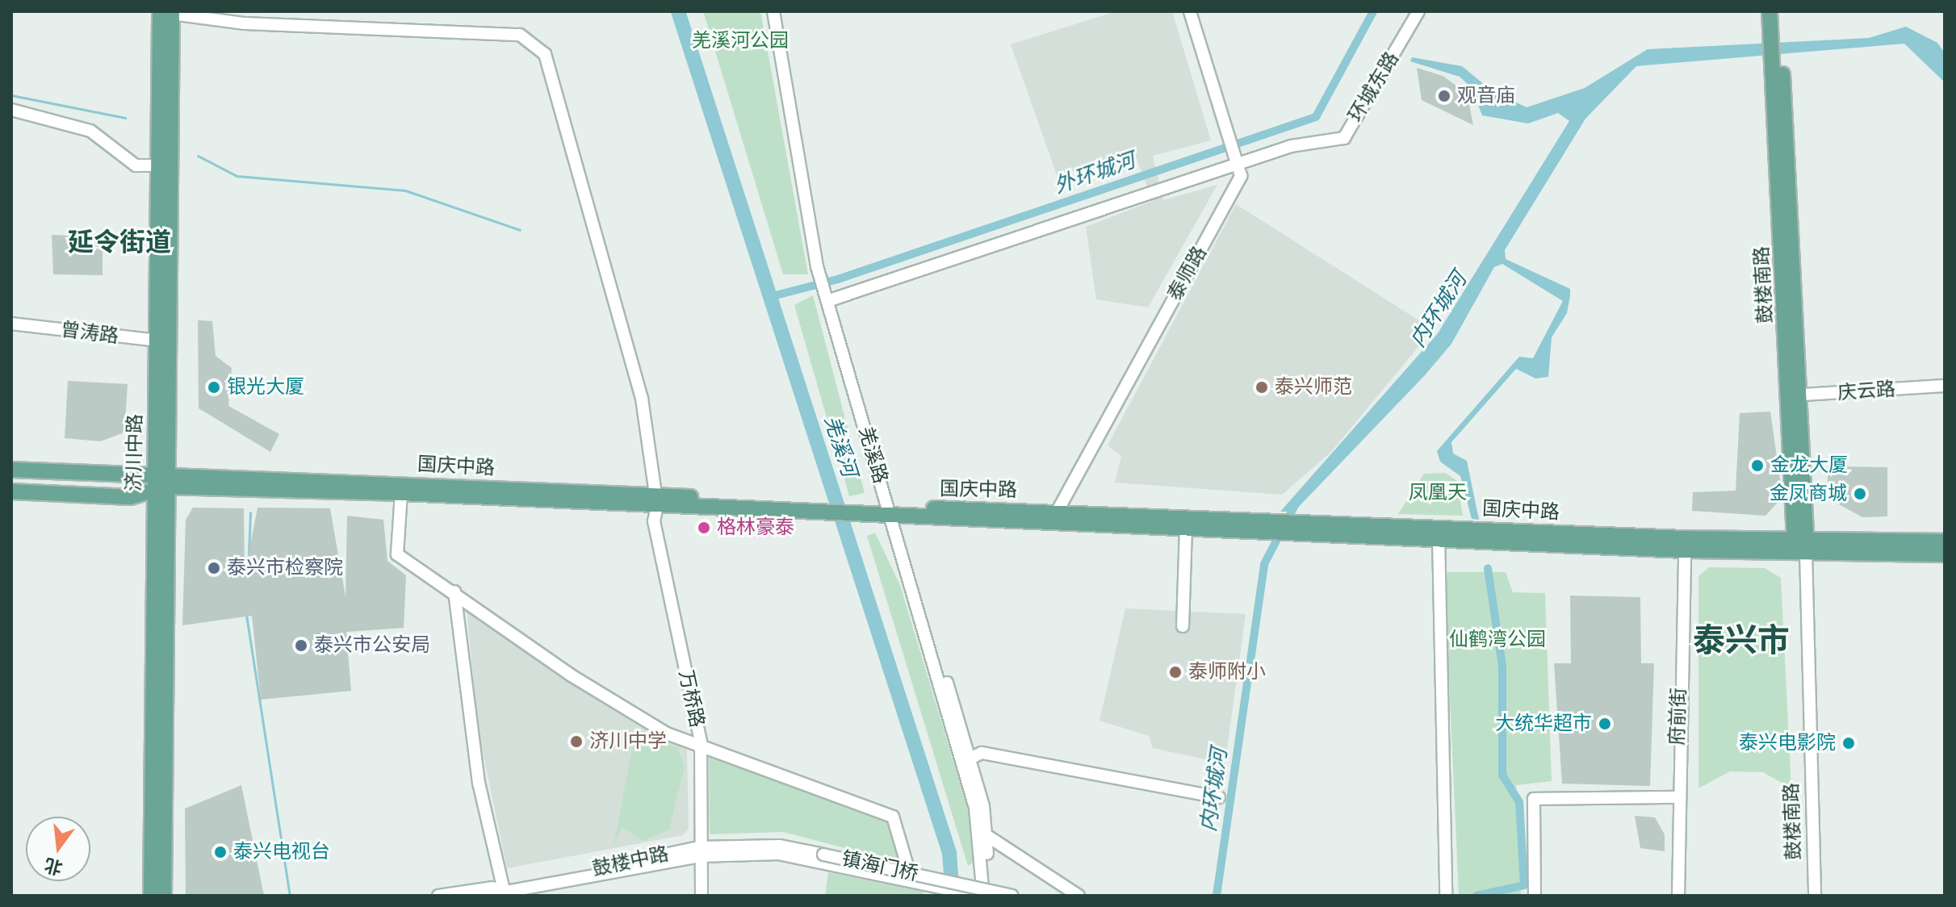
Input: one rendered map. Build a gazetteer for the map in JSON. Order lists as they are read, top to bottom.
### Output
{
  "streets": {
    "main road": ["鼓楼南路", "济川中路", "国庆中路"],
    "street": [
      "环城东路",
      "泰师路",
      "曾涛路",
      "庆云路",
      "羌溪路",
      "万桥路",
      "府前街",
      "鼓楼中路",
      "镇海门桥"
    ]
  },
  "crossings": [
    ["环城东路", "泰师路"],
    ["环城东路", "羌溪路"],
    ["泰师路", "国庆中路"],
    ["鼓楼南路", "庆云路"],
    ["鼓楼南路", "国庆中路"],
    ["曾涛路", "济川中路"],
    ["济川中路", "国庆中路"],
    ["济川中路", "万桥路"],
    ["羌溪路", "国庆中路"],
    ["国庆中路", "万桥路"],
    ["国庆中路", "府前街"],
    ["万桥路", "鼓楼中路"],
    ["鼓楼中路", "镇海门桥"]
  ],
  "districts": ["延令街道", "泰兴市"],
  "water": ["外环城河", "内环城河", "羌溪河"],
  "parks": ["羌溪河公园", "凤凰天", "仙鹤湾公园"],
  "places": [
    "观音庙",
    "银光大厦",
    "泰兴师范",
    "金龙大厦",
    "金凤商城",
    "格林豪泰",
    "泰兴市检察院",
    "泰兴市公安局",
    "泰师附小",
    "大统华超市",
    "济川中学",
    "泰兴电影院",
    "泰兴电视台"
  ],
  "north": "bottom"
}
